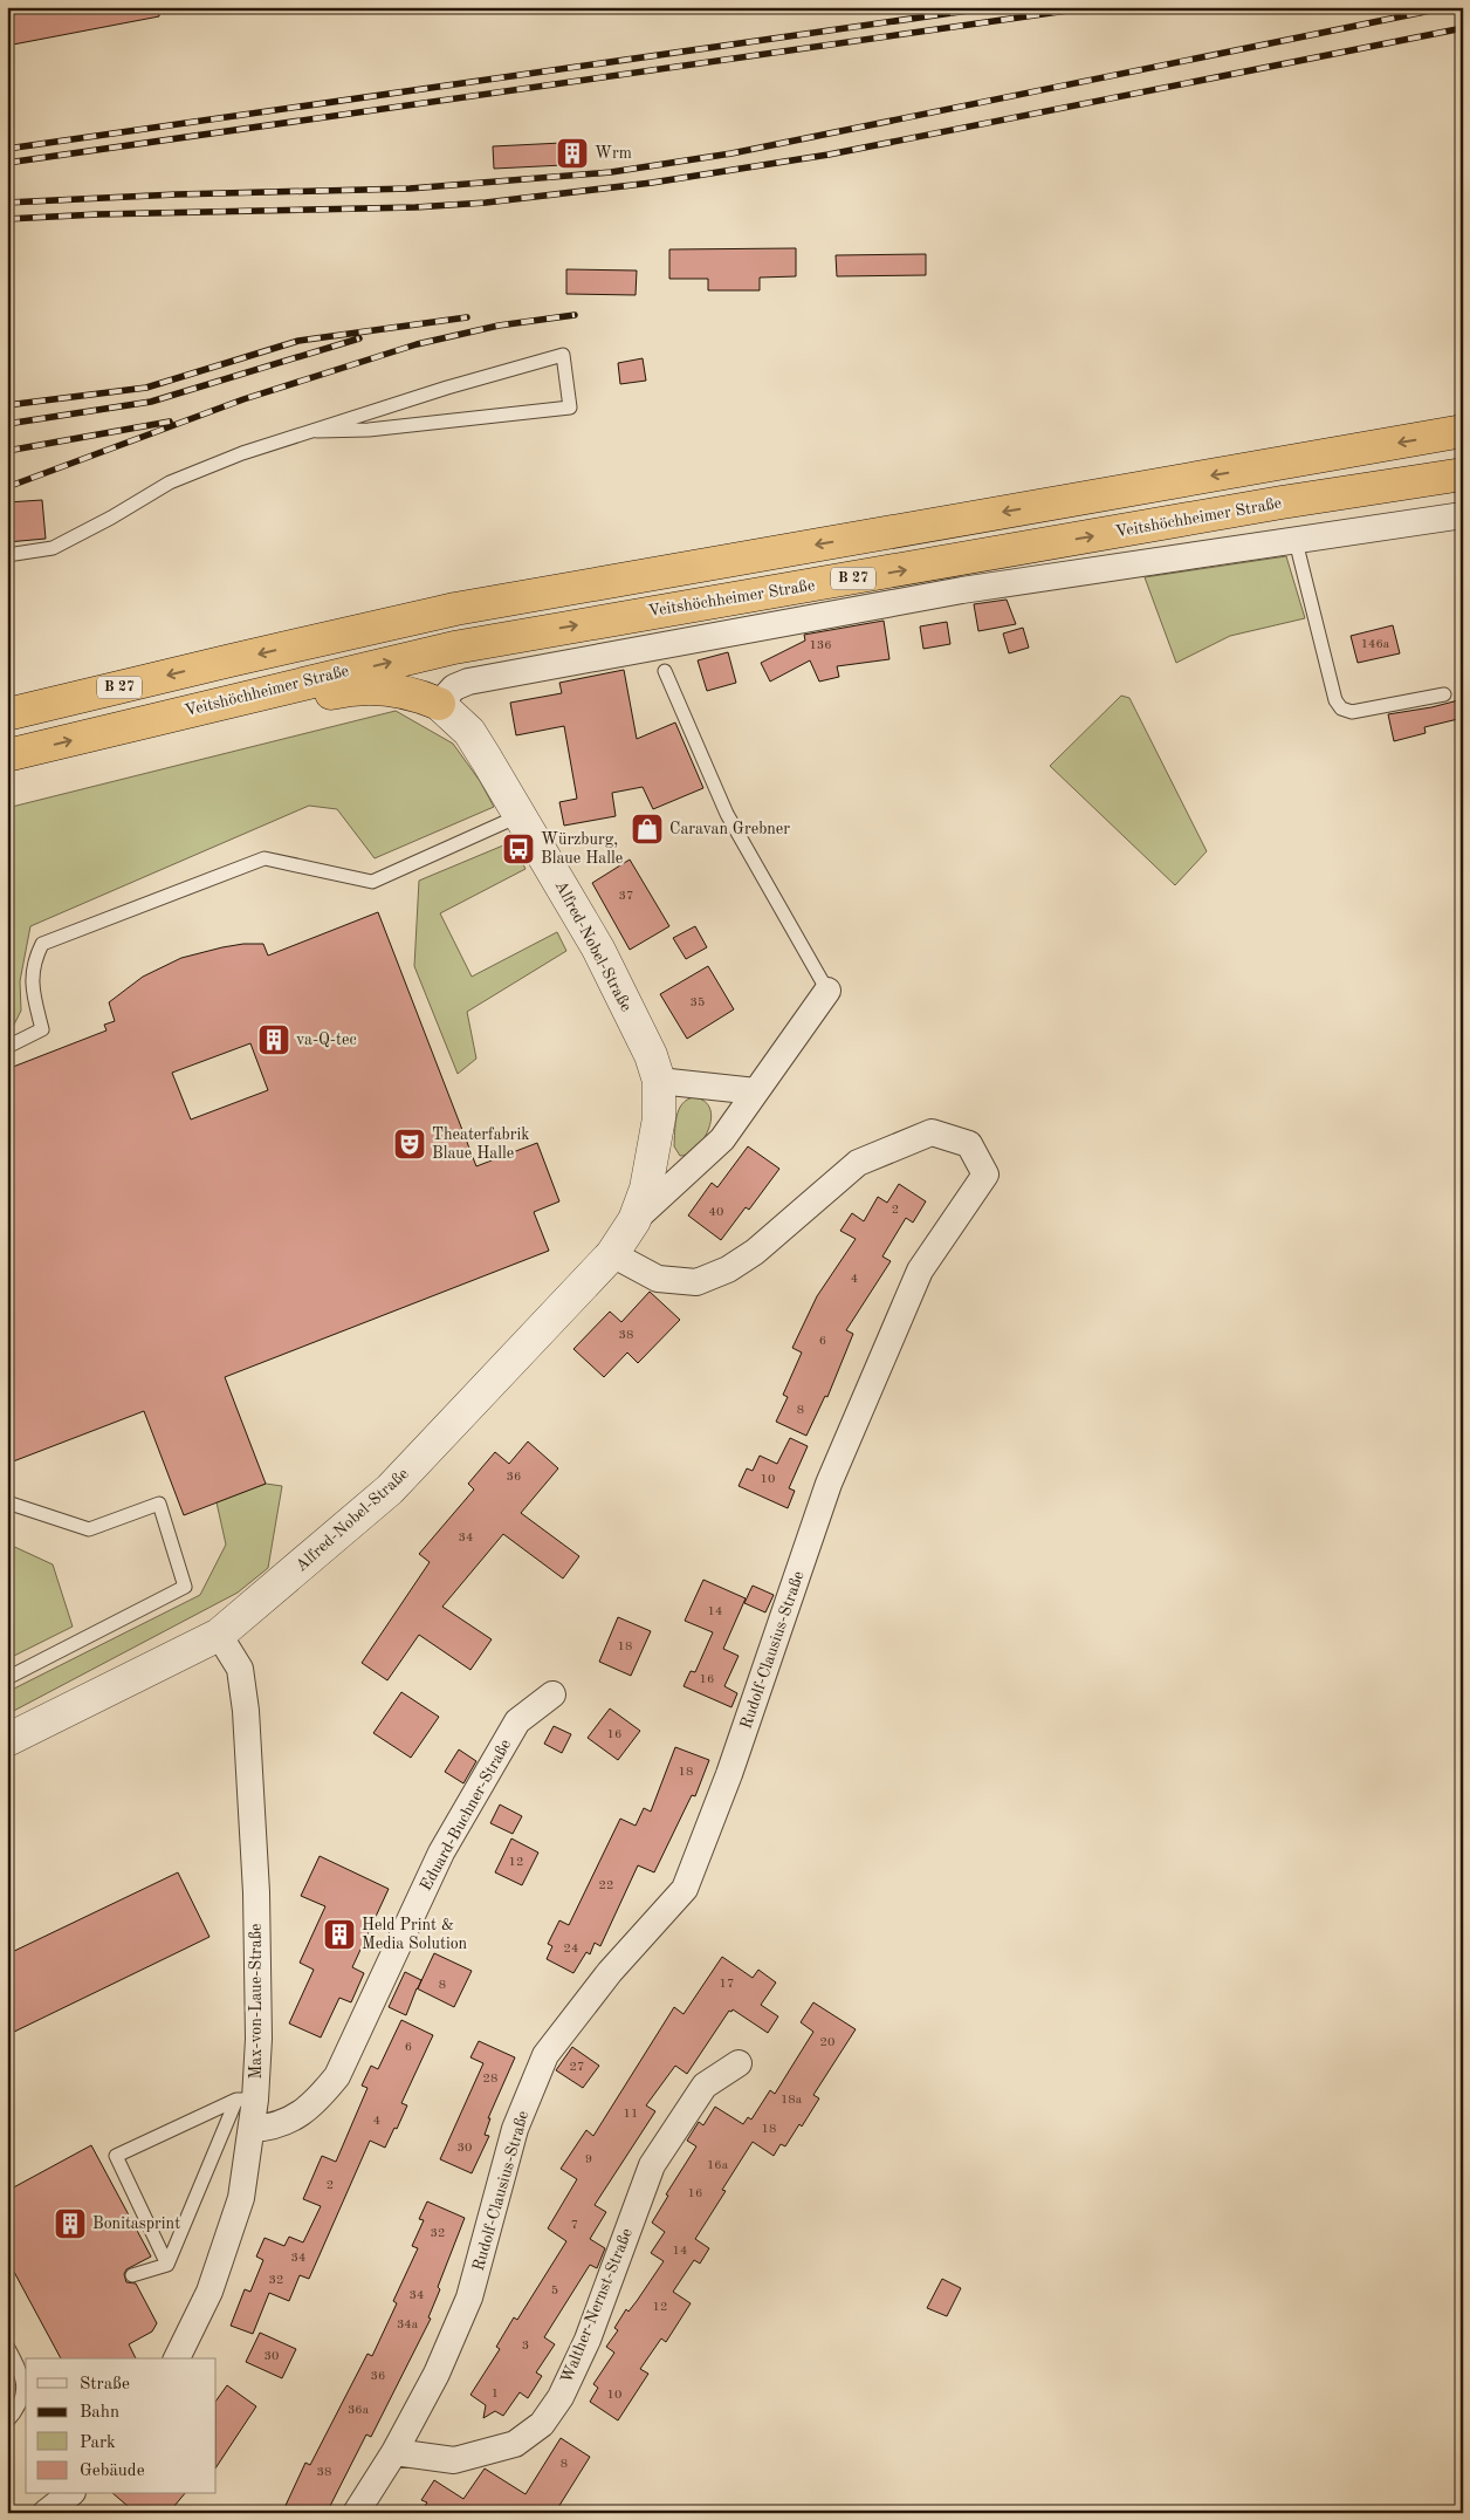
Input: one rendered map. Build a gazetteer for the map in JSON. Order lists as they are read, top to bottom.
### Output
{
  "streets": {
    "highway": ["Veitshöchheimer Straße", "B 27"],
    "street": [
      "Alfred-Nobel-Straße",
      "Rudolf-Clausius-Straße",
      "Eduard-Buchner-Straße",
      "Max-von-Laue-Straße",
      "Walther-Nernst-Straße"
    ]
  },
  "crossings": [
    ["Veitshöchheimer Straße", "Alfred-Nobel-Straße"],
    ["Alfred-Nobel-Straße", "Rudolf-Clausius-Straße"],
    ["Alfred-Nobel-Straße", "Max-von-Laue-Straße"],
    ["Rudolf-Clausius-Straße", "Walther-Nernst-Straße"],
    ["Eduard-Buchner-Straße", "Max-von-Laue-Straße"]
  ],
  "places": {
    "building": [
      "Wrm",
      "va-Q-tec",
      "Held Print & Media Solution",
      "Bonitasprint"
    ],
    "shop": ["Caravan Grebner"],
    "bus stop": ["Würzburg, Blaue Halle"],
    "theatre": ["Theaterfabrik Blaue Halle"]
  },
  "house_numbers": [
    "146a",
    "136",
    "37",
    "35",
    "2",
    "40",
    "4",
    "38",
    "6",
    "8",
    "36",
    "10",
    "34",
    "14",
    "18",
    "16",
    "16",
    "18",
    "12",
    "22",
    "24",
    "17",
    "8",
    "20",
    "6",
    "27",
    "28",
    "18a",
    "11",
    "4",
    "18",
    "30",
    "9",
    "16a",
    "2",
    "16",
    "7",
    "32",
    "14",
    "34",
    "32",
    "5",
    "34",
    "12",
    "34a",
    "3",
    "30",
    "36",
    "1",
    "10",
    "36a",
    "8",
    "38"
  ],
  "legend": [
    "Straße",
    "Bahn",
    "Park",
    "Gebäude"
  ]
}
